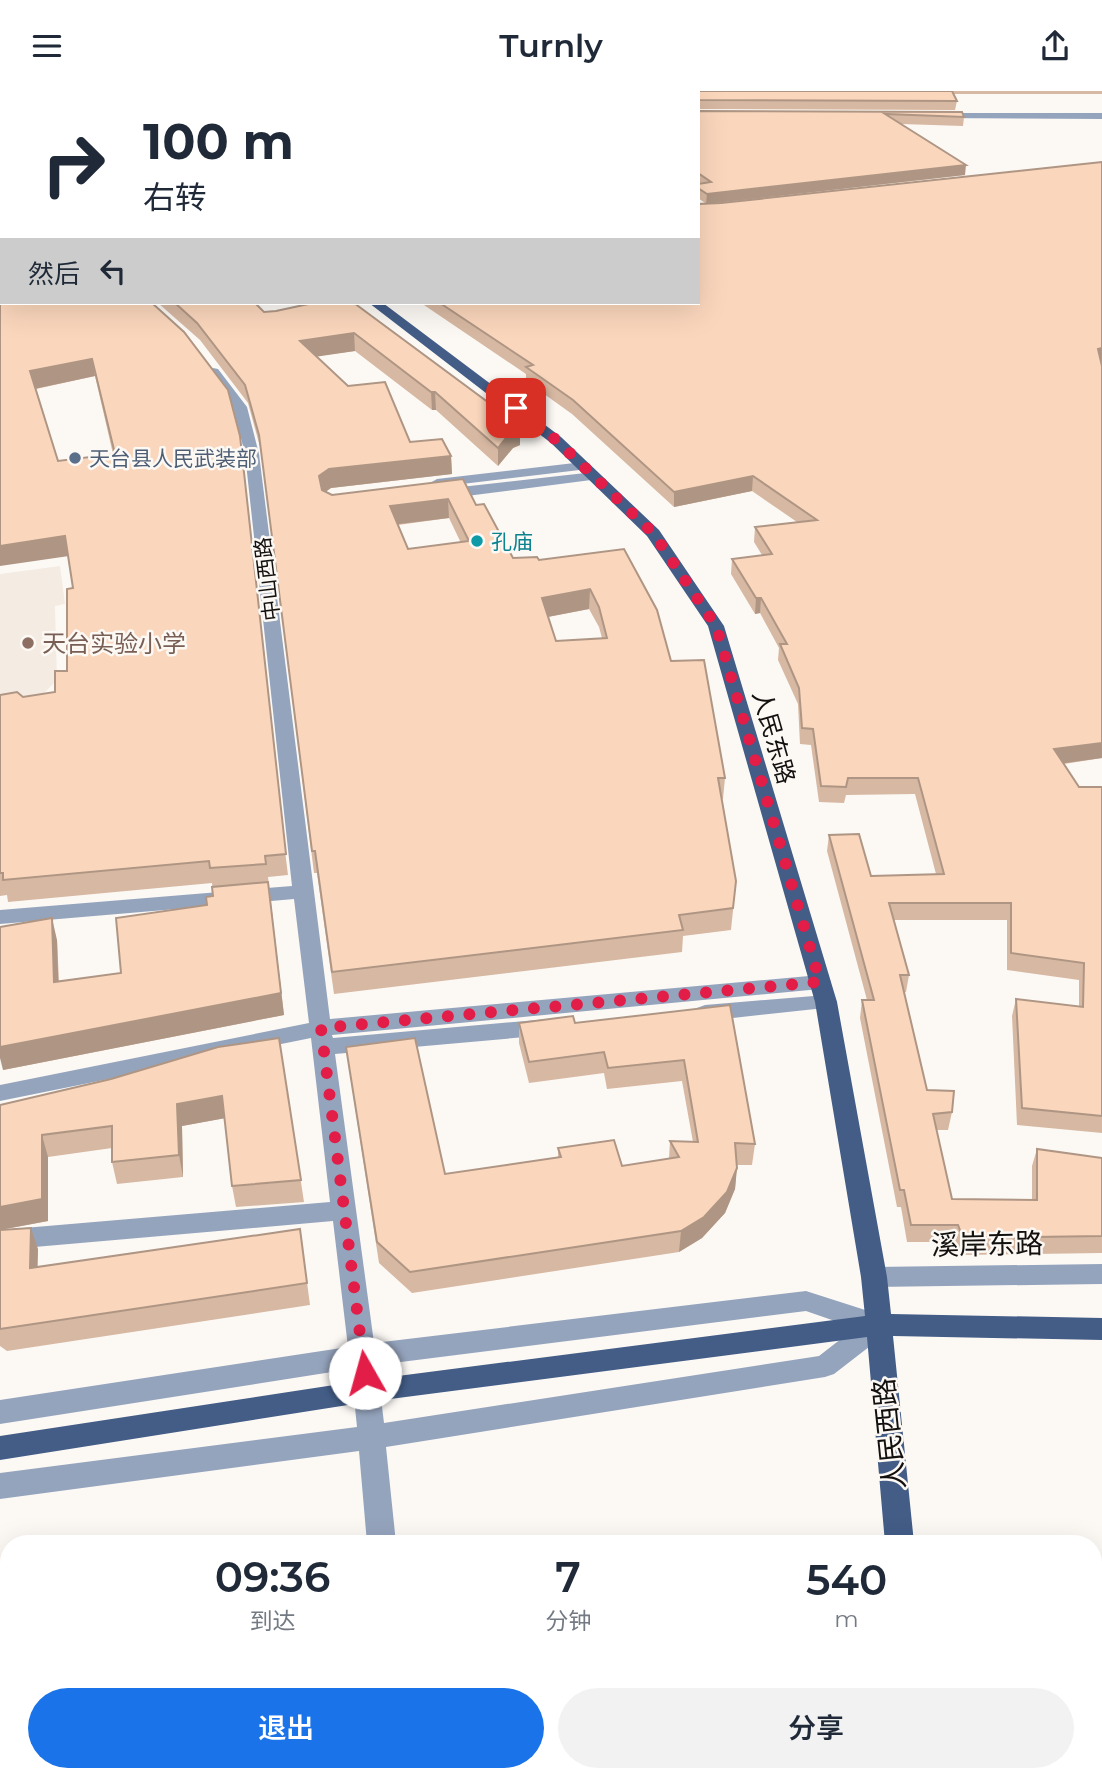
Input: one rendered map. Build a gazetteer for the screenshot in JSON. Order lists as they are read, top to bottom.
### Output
{
  "streets": {
    "main road": ["人民东路", "人民西路"],
    "street": ["中山西路", "溪岸东路"]
  },
  "crossings": [
    ["人民东路", "溪岸东路"],
    ["人民东路", "人民西路"]
  ],
  "places": ["天台县人民武装部", "孔庙", "天台实验小学"],
  "page": {
    "header": "Turnly",
    "turn": ["100 m", "右转"],
    "then": "然后",
    "eta": [
      "09:36",
      "到达",
      "7",
      "分钟",
      "540",
      "m"
    ],
    "buttons": ["退出", "分享"]
  }
}
